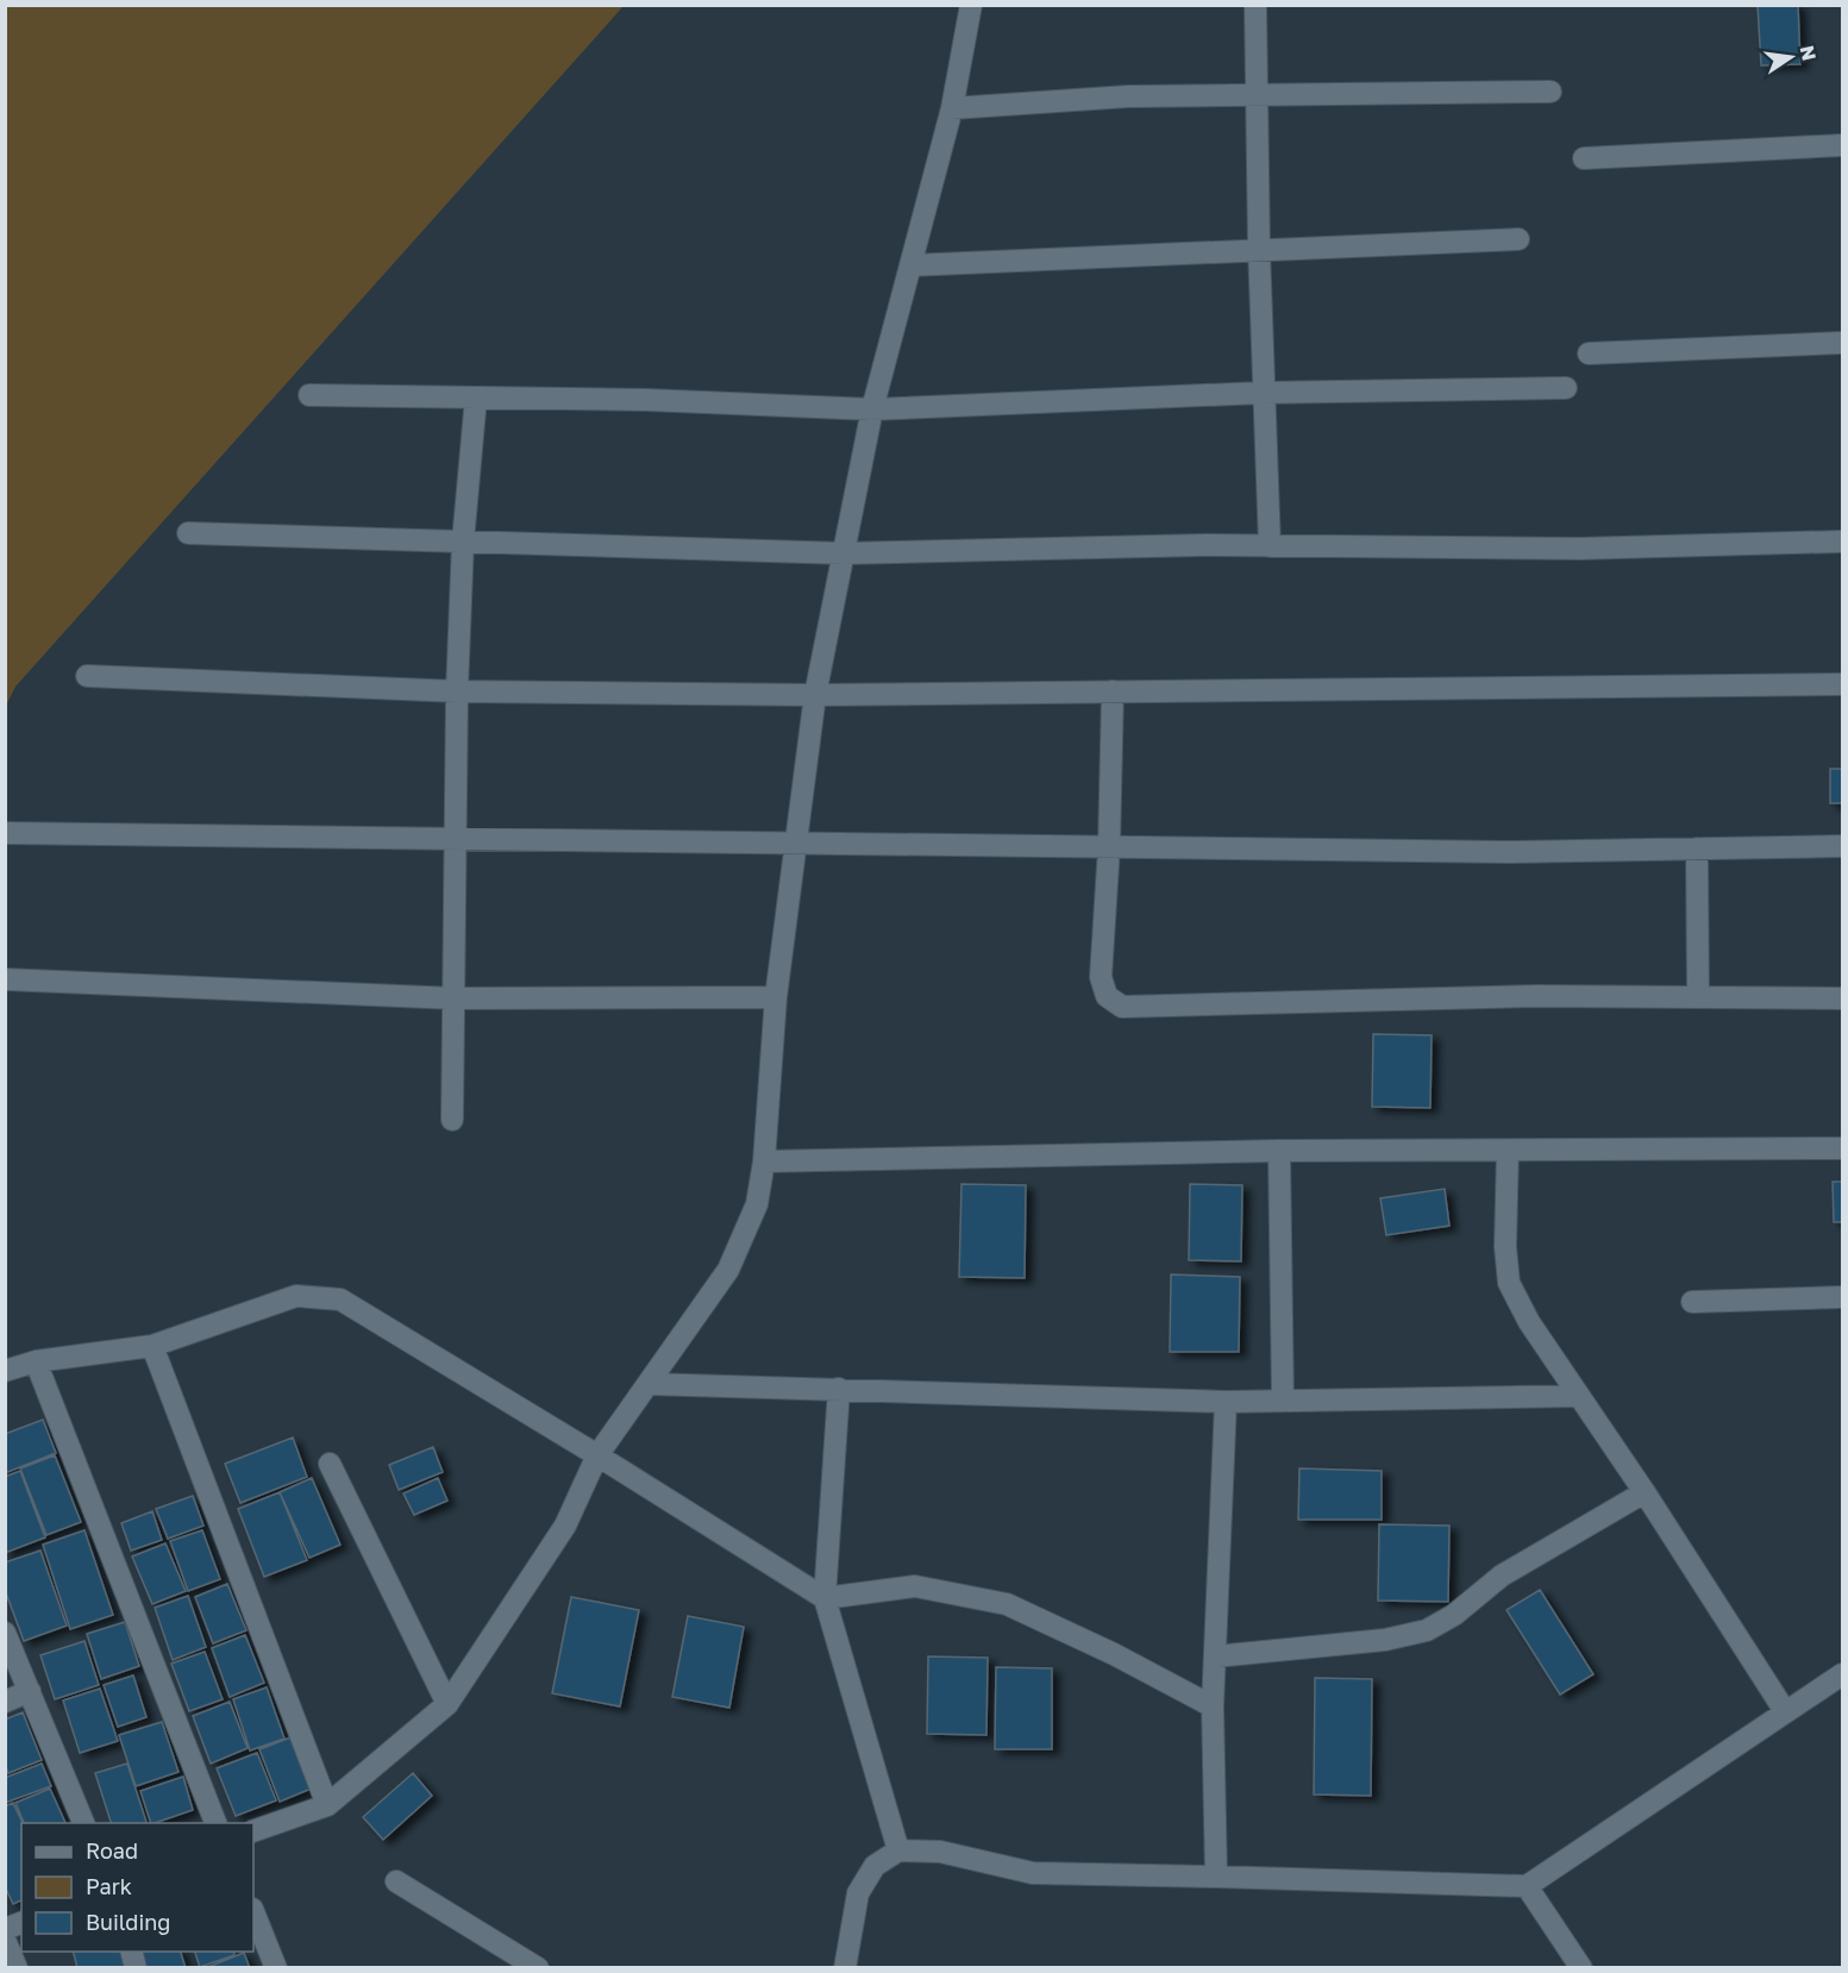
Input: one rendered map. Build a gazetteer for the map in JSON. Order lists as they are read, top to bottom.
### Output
{
  "legend": ["Road", "Park", "Building"],
  "north": "right"
}
